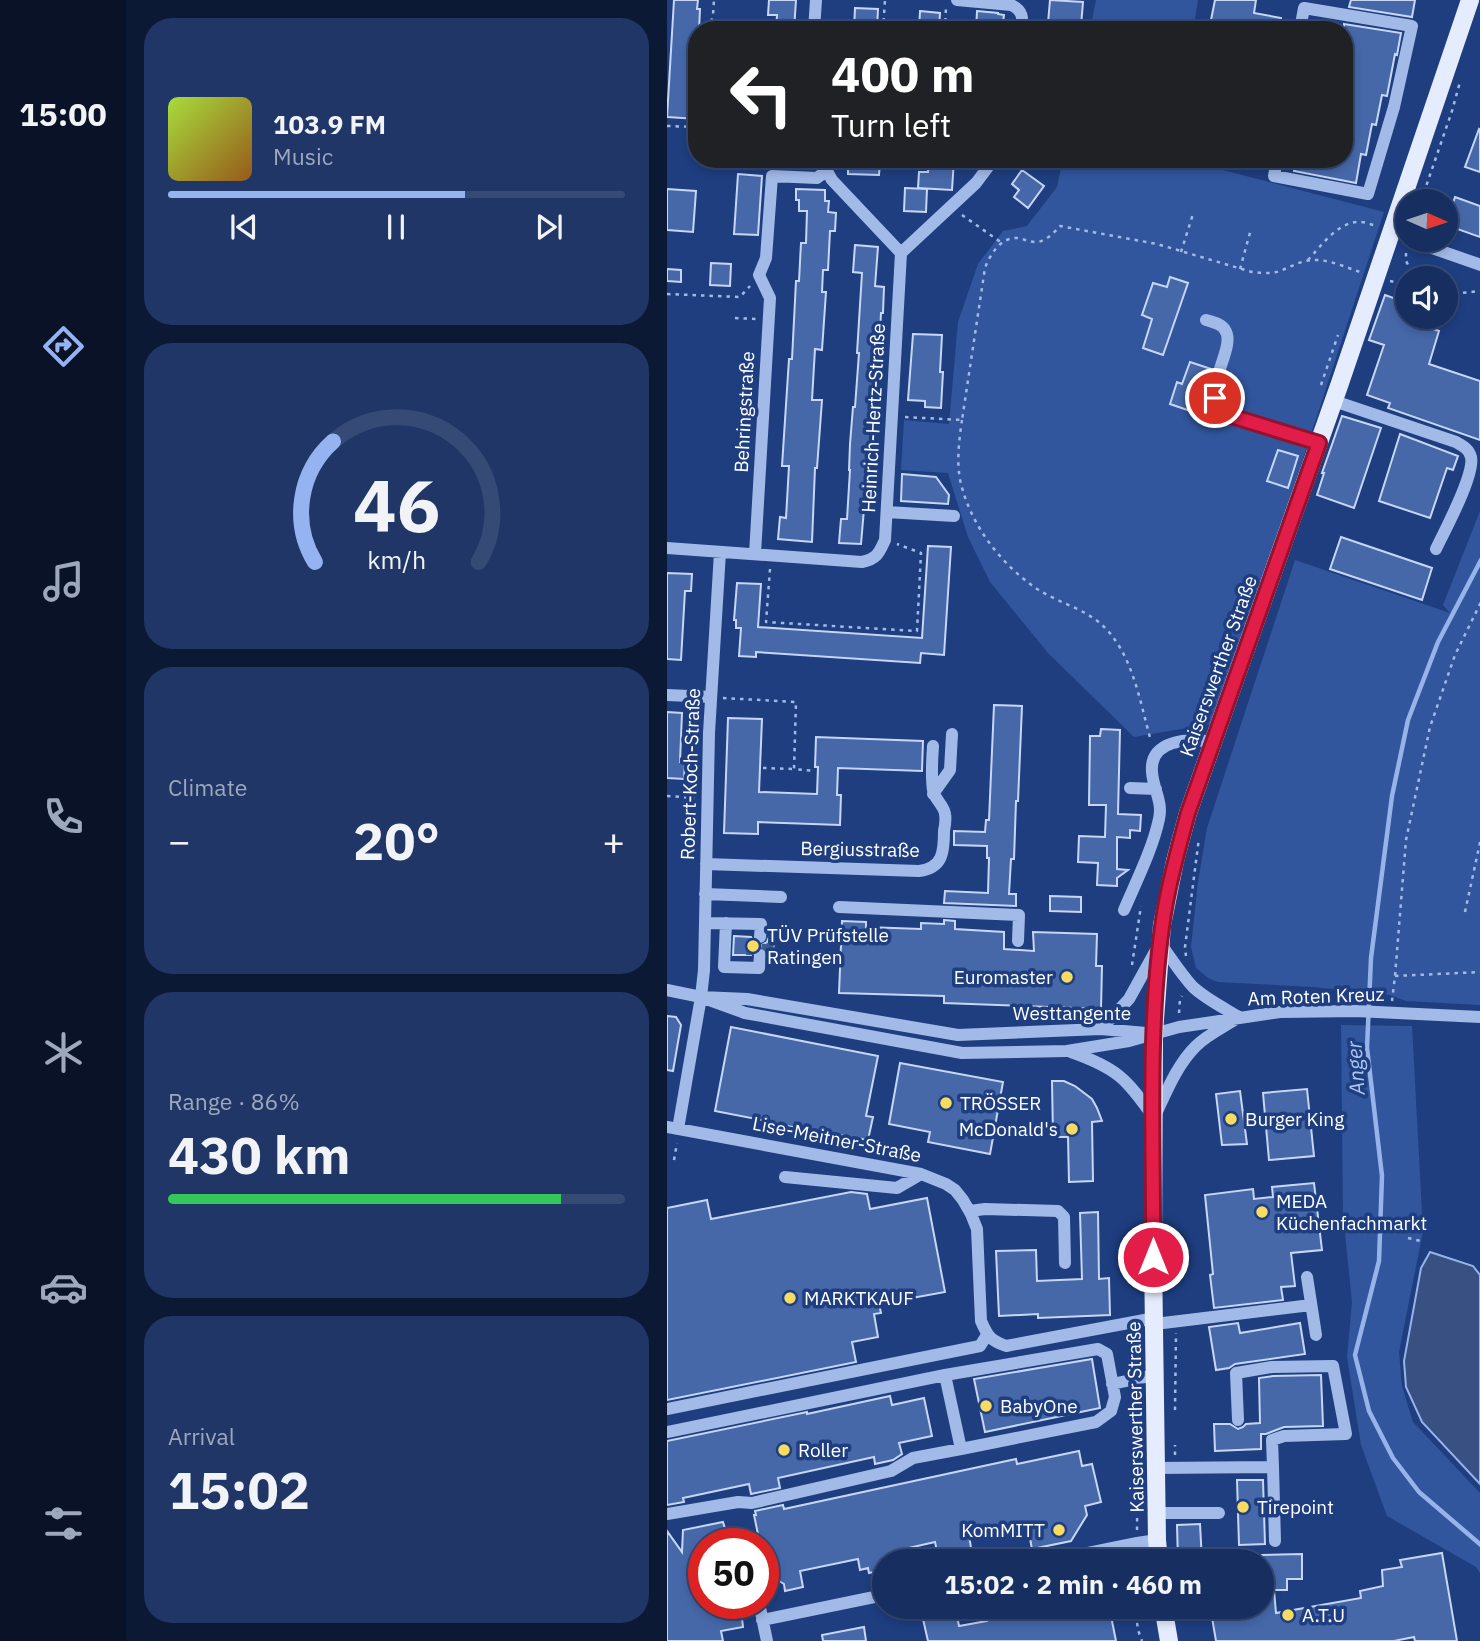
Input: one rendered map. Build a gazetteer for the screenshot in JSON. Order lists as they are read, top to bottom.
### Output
{
  "streets": {
    "main road": ["Kaiserswerther Straße"],
    "street": [
      "Behringstraße",
      "Heinrich-Hertz-Straße",
      "Robert-Koch-Straße",
      "Bergiusstraße",
      "Am Roten Kreuz",
      "Westtangente",
      "Lise-Meitner-Straße"
    ]
  },
  "crossings": [
    ["Behringstraße", "Heinrich-Hertz-Straße"],
    ["Heinrich-Hertz-Straße", "Robert-Koch-Straße"],
    ["Kaiserswerther Straße", "Am Roten Kreuz"],
    ["Kaiserswerther Straße", "Westtangente"],
    ["Robert-Koch-Straße", "Bergiusstraße"],
    ["Robert-Koch-Straße", "Westtangente"],
    ["Am Roten Kreuz", "Westtangente"]
  ],
  "water": ["Anger"],
  "places": [
    "TÜV Prüfstelle Ratingen",
    "Euromaster",
    "TRÖSSER",
    "Burger King",
    "McDonald's",
    "MEDA Küchenfachmarkt",
    "MARKTKAUF",
    "BabyOne",
    "Roller",
    "Tirepoint",
    "KomMITT",
    "A.T.U"
  ],
  "north": "right",
  "page": {
    "tabs": "15:00",
    "turn": ["400 m", "Turn left"],
    "song": ["103.9 FM", "Music"],
    "tile": [
      "Climate",
      ["Range · 86%", "430 km"],
      ["Arrival", "15:02"]
    ],
    "heat": ["−", "20°", "+"],
    "limit": "50",
    "trip": "15:02 · 2 min · 460 m",
    "gauge": ["46", "km/h"]
  }
}
